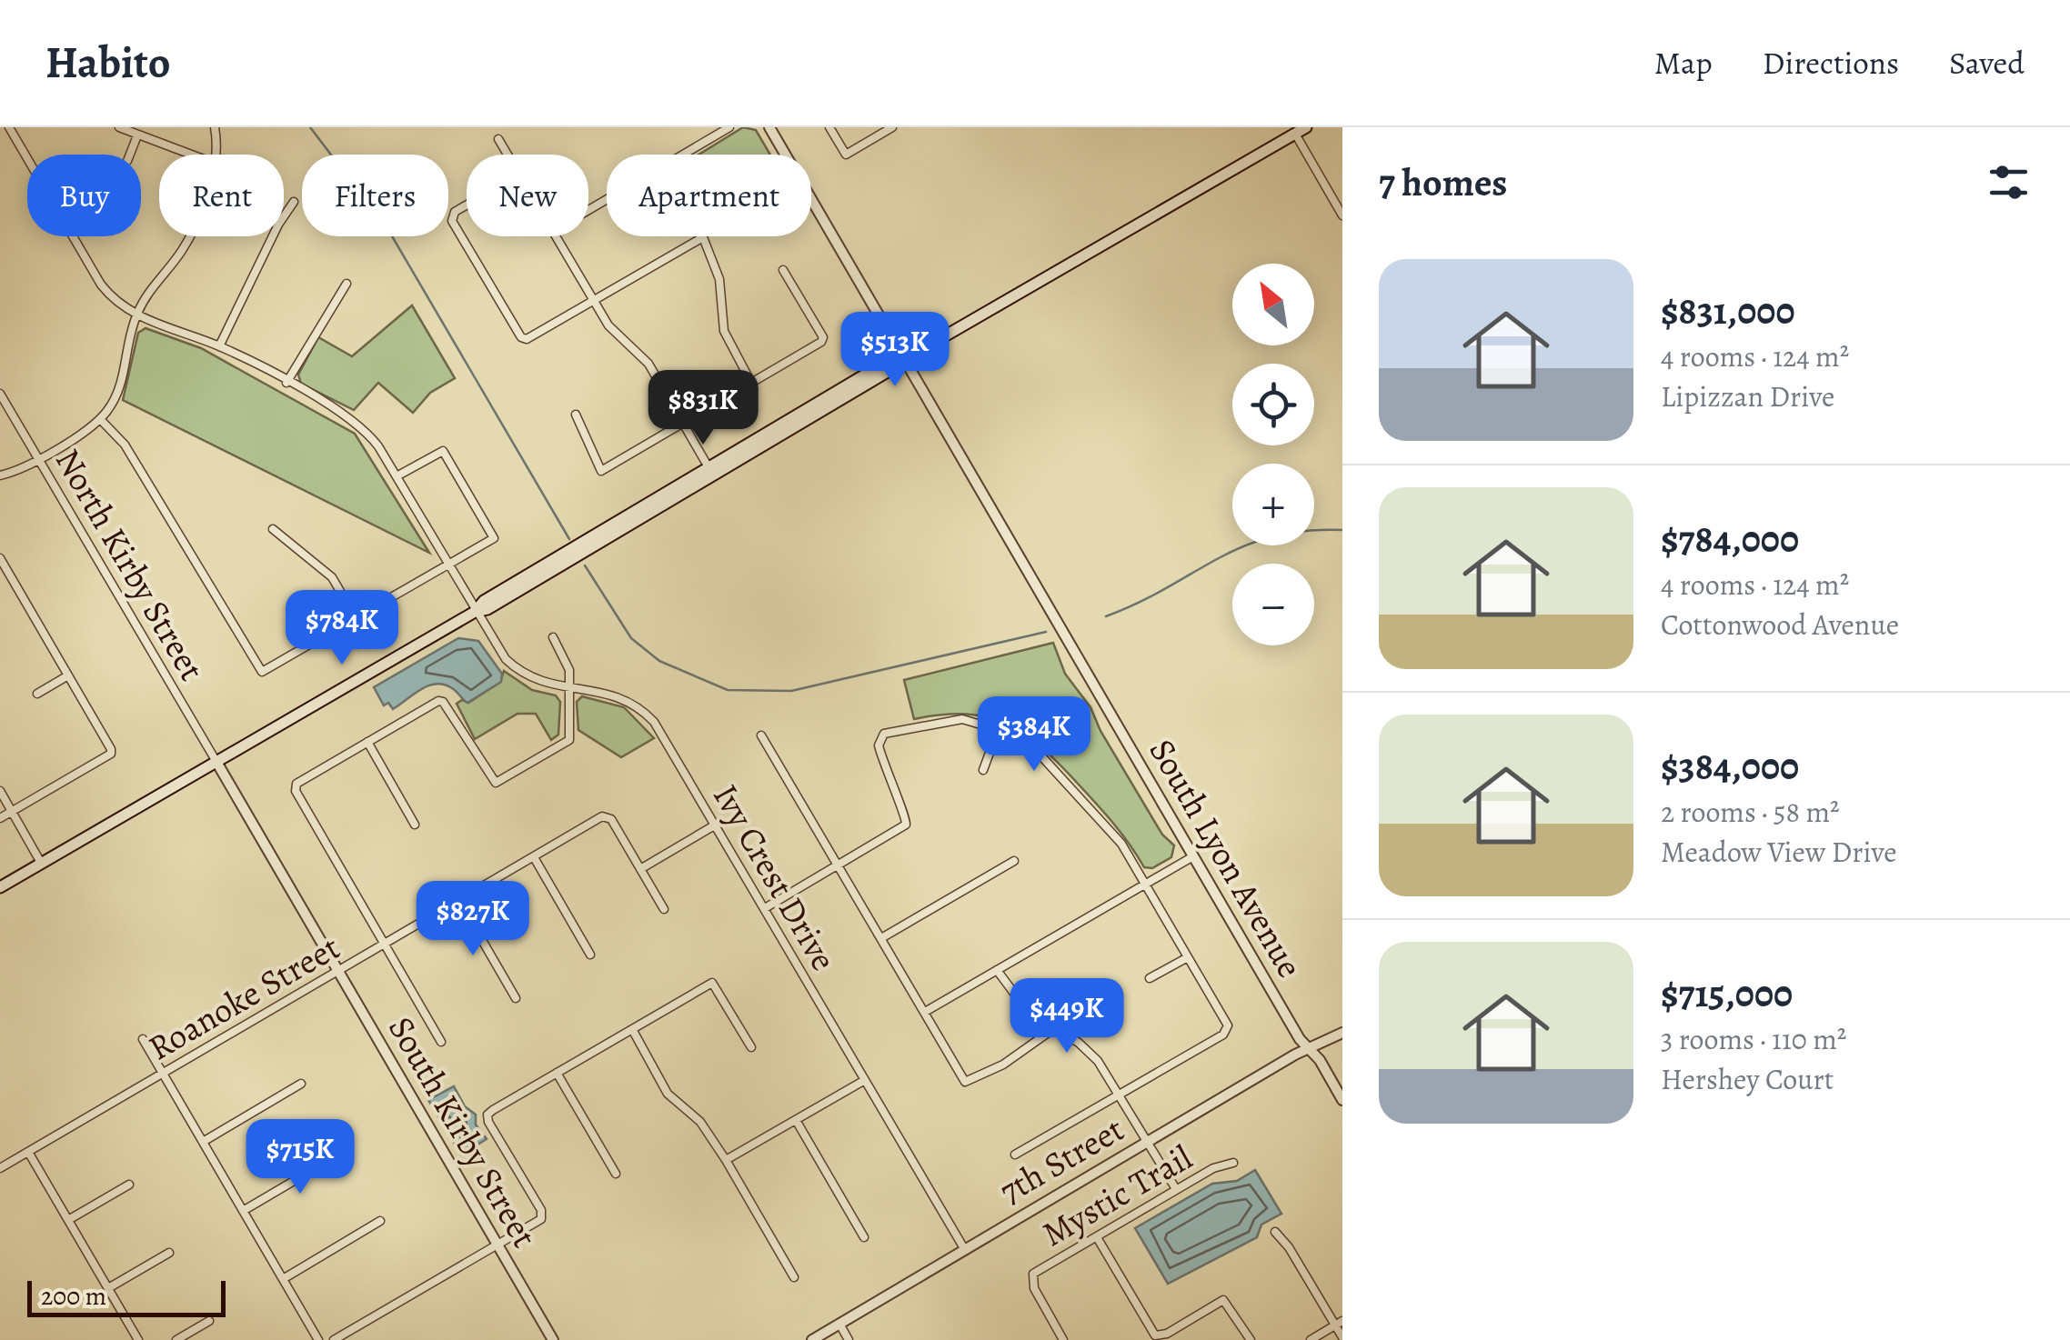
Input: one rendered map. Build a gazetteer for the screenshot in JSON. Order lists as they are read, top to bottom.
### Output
{
  "streets": {
    "street": [
      "North Kirby Street",
      "South Lyon Avenue",
      "Ivy Crest Drive",
      "Roanoke Street",
      "South Kirby Street",
      "7th Street",
      "Mystic Trail"
    ]
  },
  "crossings": [
    ["North Kirby Street", "South Kirby Street"],
    ["South Lyon Avenue", "7th Street"],
    ["Ivy Crest Drive", "7th Street"],
    ["Roanoke Street", "South Kirby Street"]
  ],
  "scale_bar": "200 m",
  "north": "top left",
  "page": {
    "header": "Habito",
    "nav": ["Map", "Directions", "Saved"],
    "heading": "7 homes",
    "chip": [
      "Buy",
      "Rent",
      "Filters",
      "New",
      "Apartment"
    ],
    "list": [
      {
        "name": "$831,000",
        "note": "4 rooms · 124 m² · Lipizzan Drive"
      },
      {
        "name": "$784,000",
        "note": "4 rooms · 124 m² · Cottonwood Avenue"
      },
      {
        "name": "$384,000",
        "note": "2 rooms · 58 m² · Meadow View Drive"
      },
      {
        "name": "$715,000",
        "note": "3 rooms · 110 m² · Hershey Court"
      }
    ],
    "map_buttons": ["+", "−"],
    "price": [
      "$513K",
      "$831K",
      "$784K",
      "$384K",
      "$827K",
      "$449K",
      "$715K"
    ],
    "scale": "200 m"
  }
}
